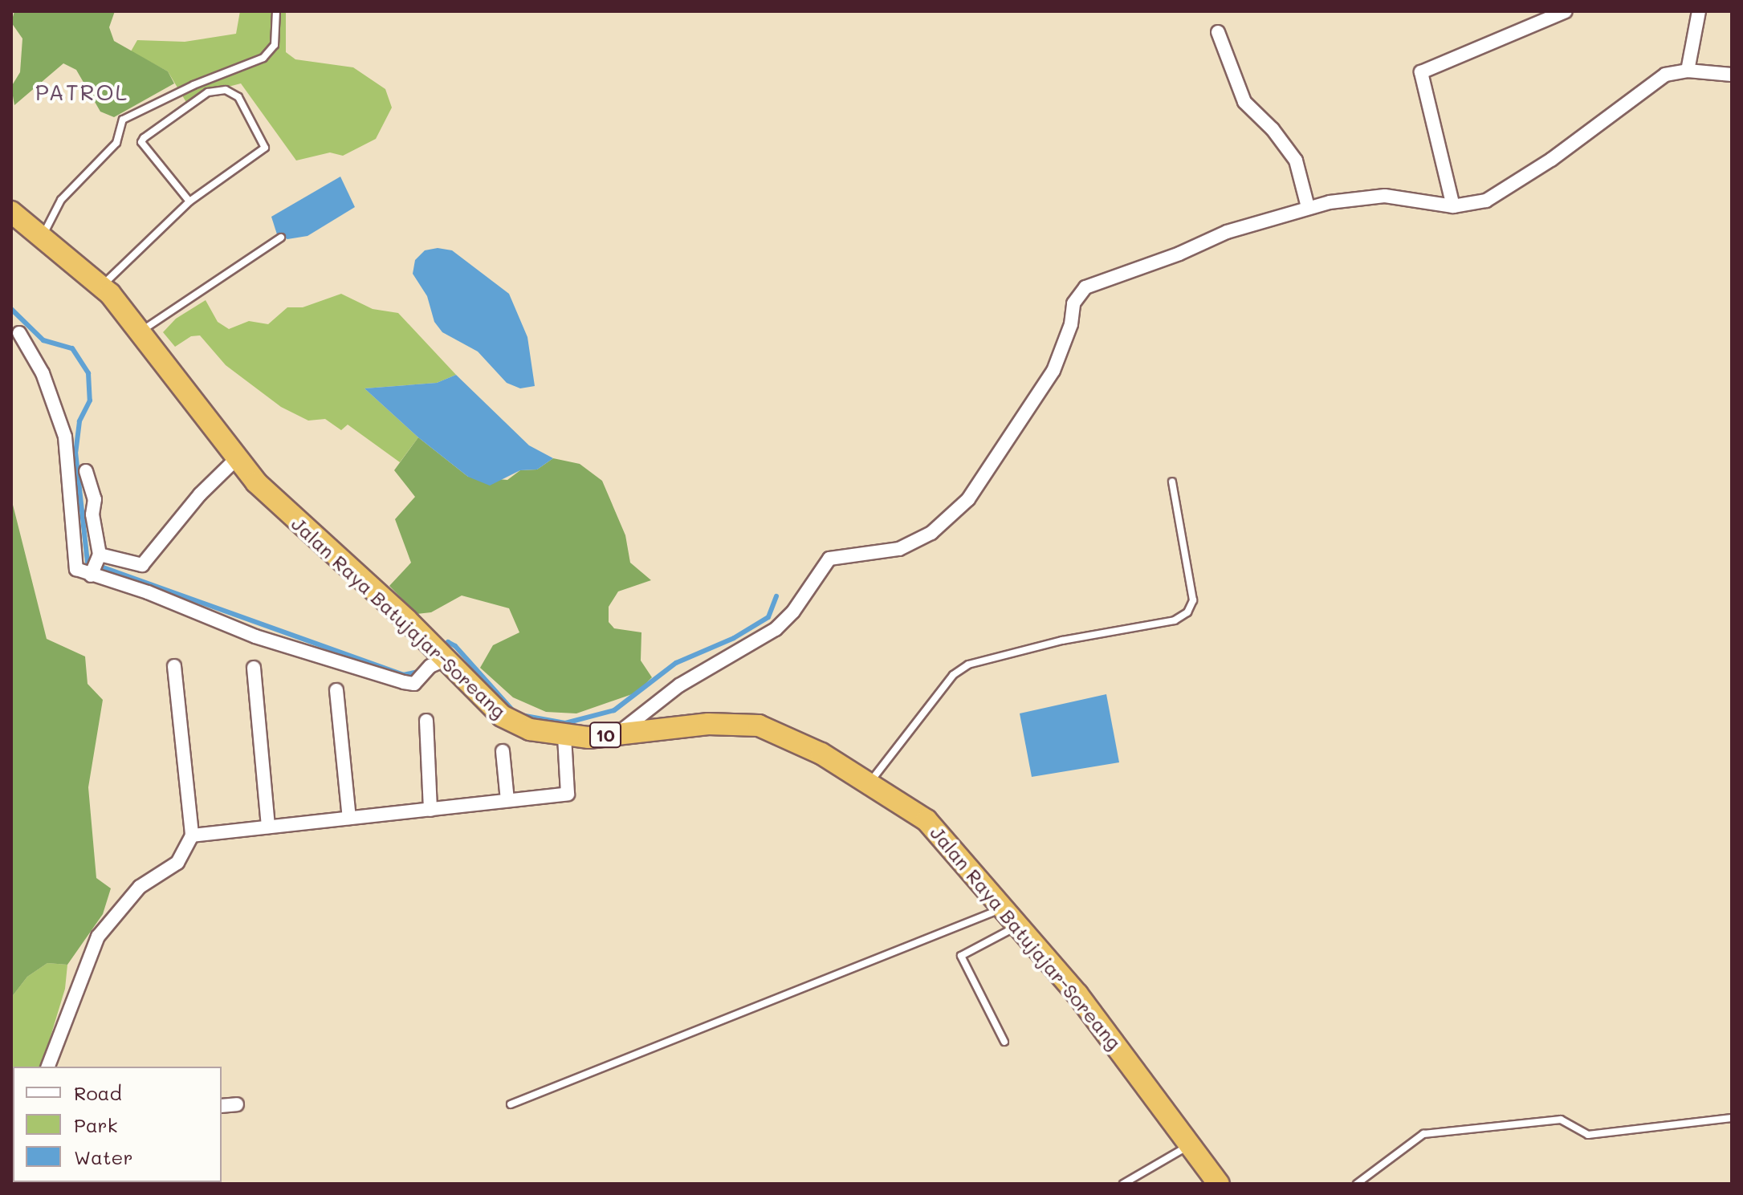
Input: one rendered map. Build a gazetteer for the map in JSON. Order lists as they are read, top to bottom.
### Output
{
  "streets": {
    "highway": ["Jalan Raya Batujajar-Soreang", "10"]
  },
  "districts": ["PATROL"],
  "legend": ["Road", "Park", "Water"]
}
